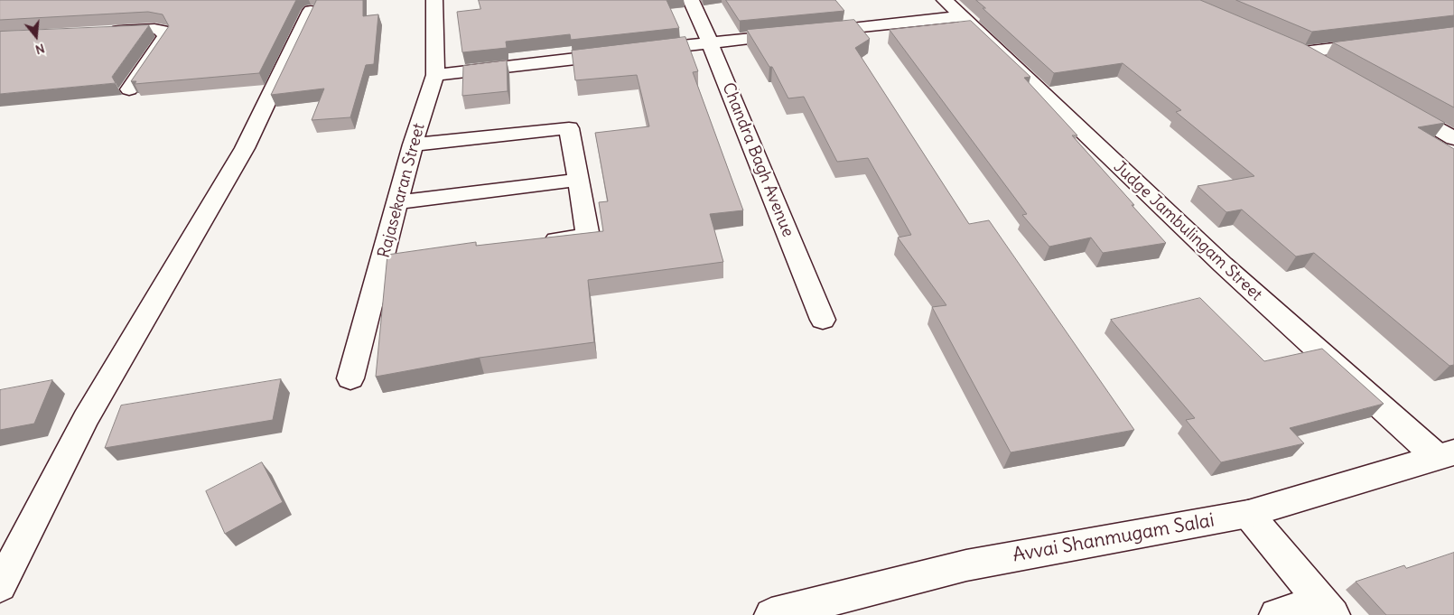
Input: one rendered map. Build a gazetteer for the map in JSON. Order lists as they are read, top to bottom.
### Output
{
  "streets": {
    "street": [
      "Chandra Bagh Avenue",
      "Rajasekaran Street",
      "Judge Jambulingam Street",
      "Avvai Shanmugam Salai"
    ]
  },
  "crossings": [
    ["Judge Jambulingam Street", "Avvai Shanmugam Salai"]
  ],
  "north": "bottom"
}
